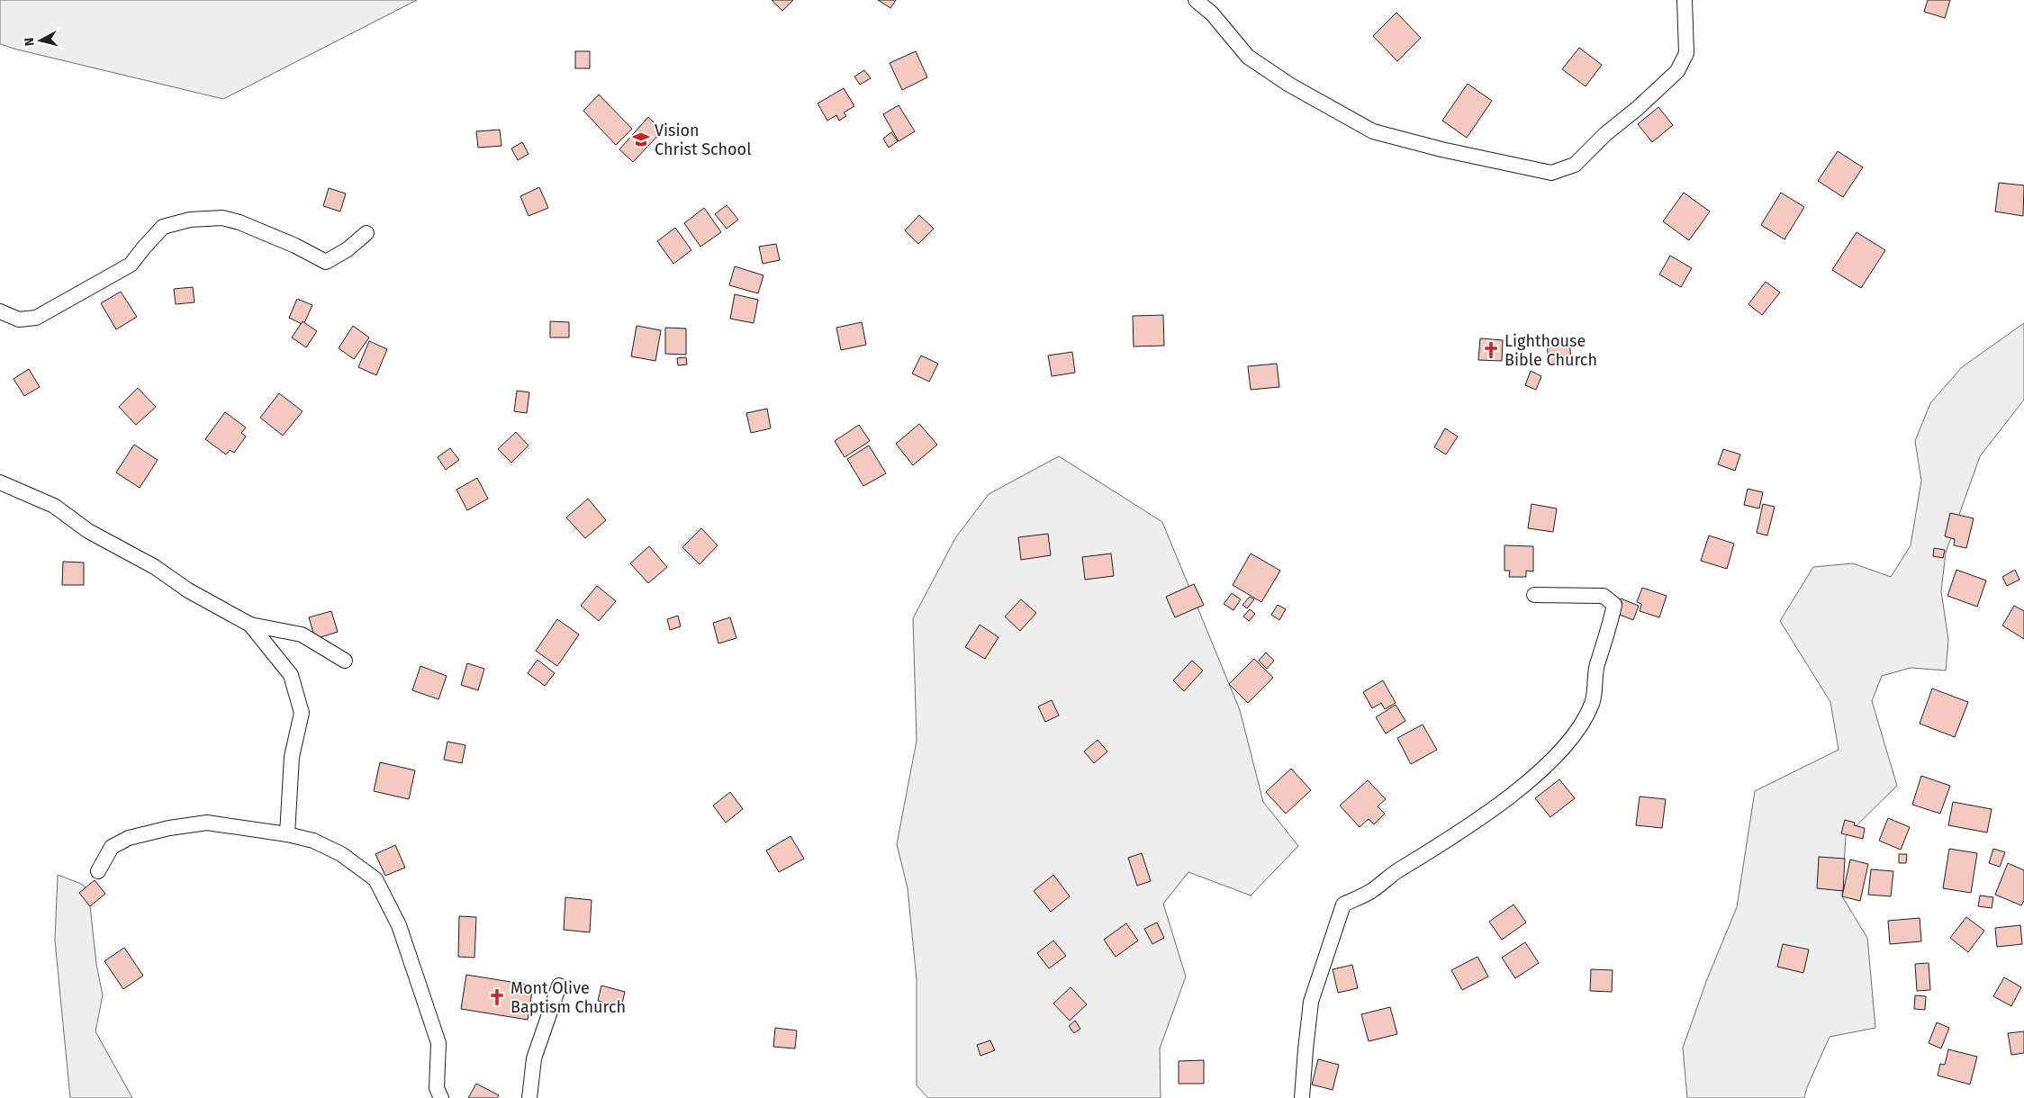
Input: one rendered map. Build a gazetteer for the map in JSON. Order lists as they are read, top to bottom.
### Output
{
  "places": {
    "school or university": ["Vision Christ School"],
    "church": ["Lighthouse Bible Church", "Mont Olive Baptism Church"]
  },
  "north": "left"
}
